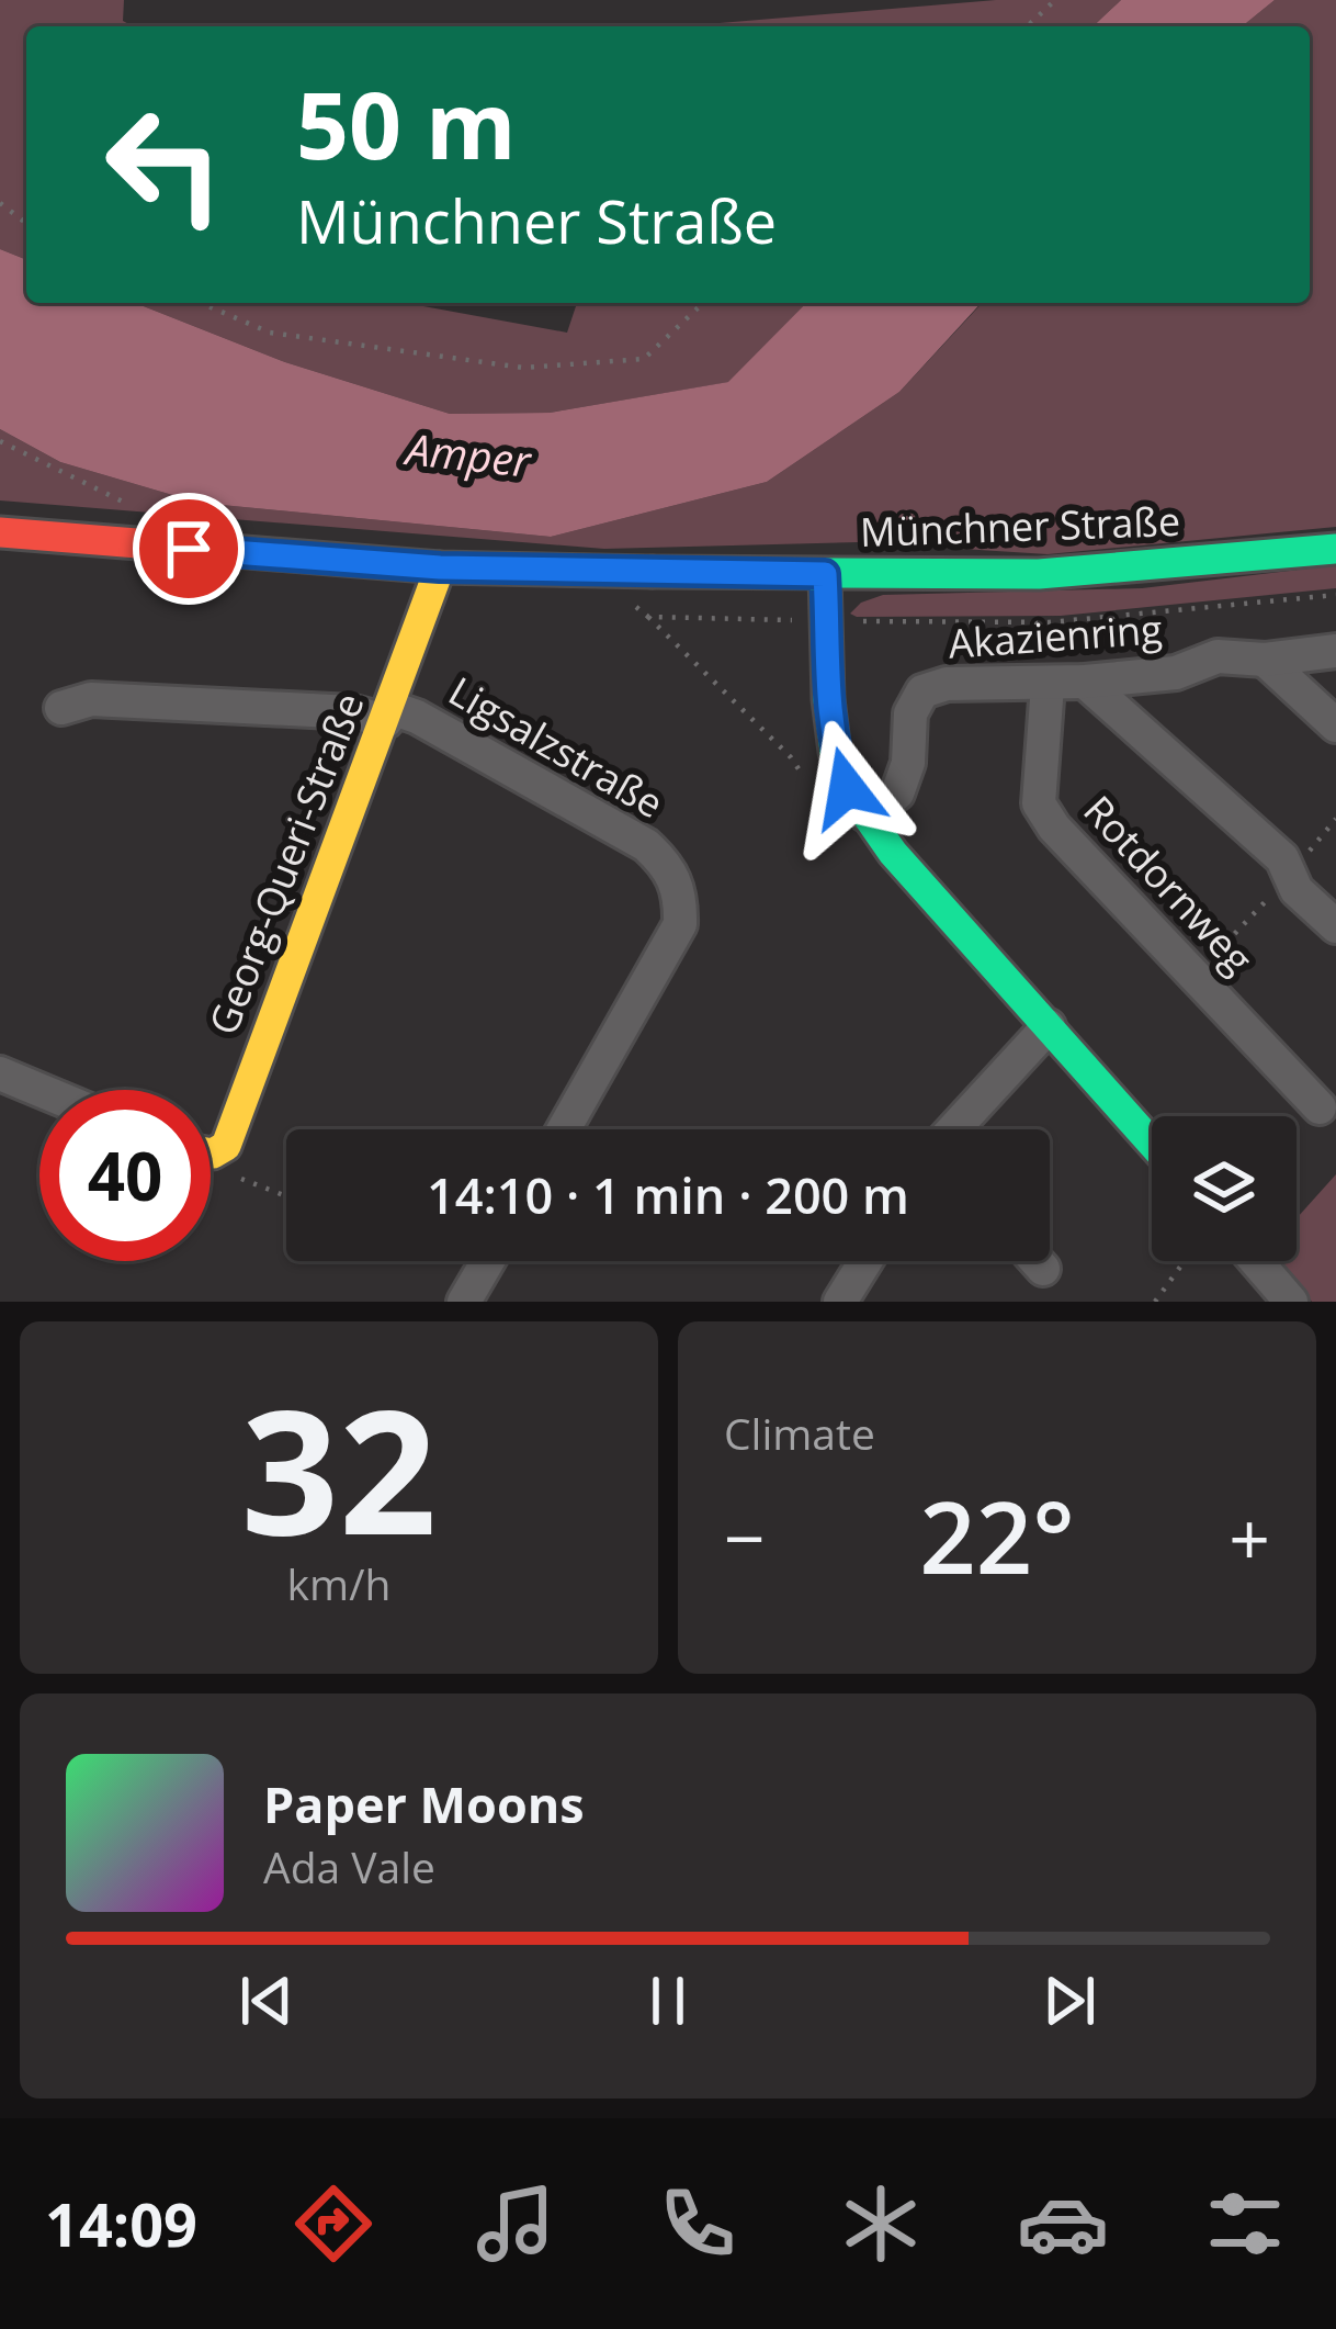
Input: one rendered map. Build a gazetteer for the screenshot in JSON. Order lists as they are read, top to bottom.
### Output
{
  "streets": {
    "street": [
      "Münchner Straße",
      "Akazienring",
      "Ligsalzstraße",
      "Georg-Queri-Straße",
      "Rotdornweg"
    ]
  },
  "crossings": [
    ["Münchner Straße", "Georg-Queri-Straße"],
    ["Akazienring", "Rotdornweg"],
    ["Ligsalzstraße", "Georg-Queri-Straße"]
  ],
  "water": ["Amper"],
  "page": {
    "turn": ["50 m", "Münchner Straße"],
    "limit": "40",
    "trip": "14:10 · 1 min · 200 m",
    "tile": [
      ["32", "km/h"],
      "Climate"
    ],
    "heat": ["−", "22°", "+"],
    "song": ["Paper Moons", "Ada Vale"],
    "tabs": "14:09"
  }
}
